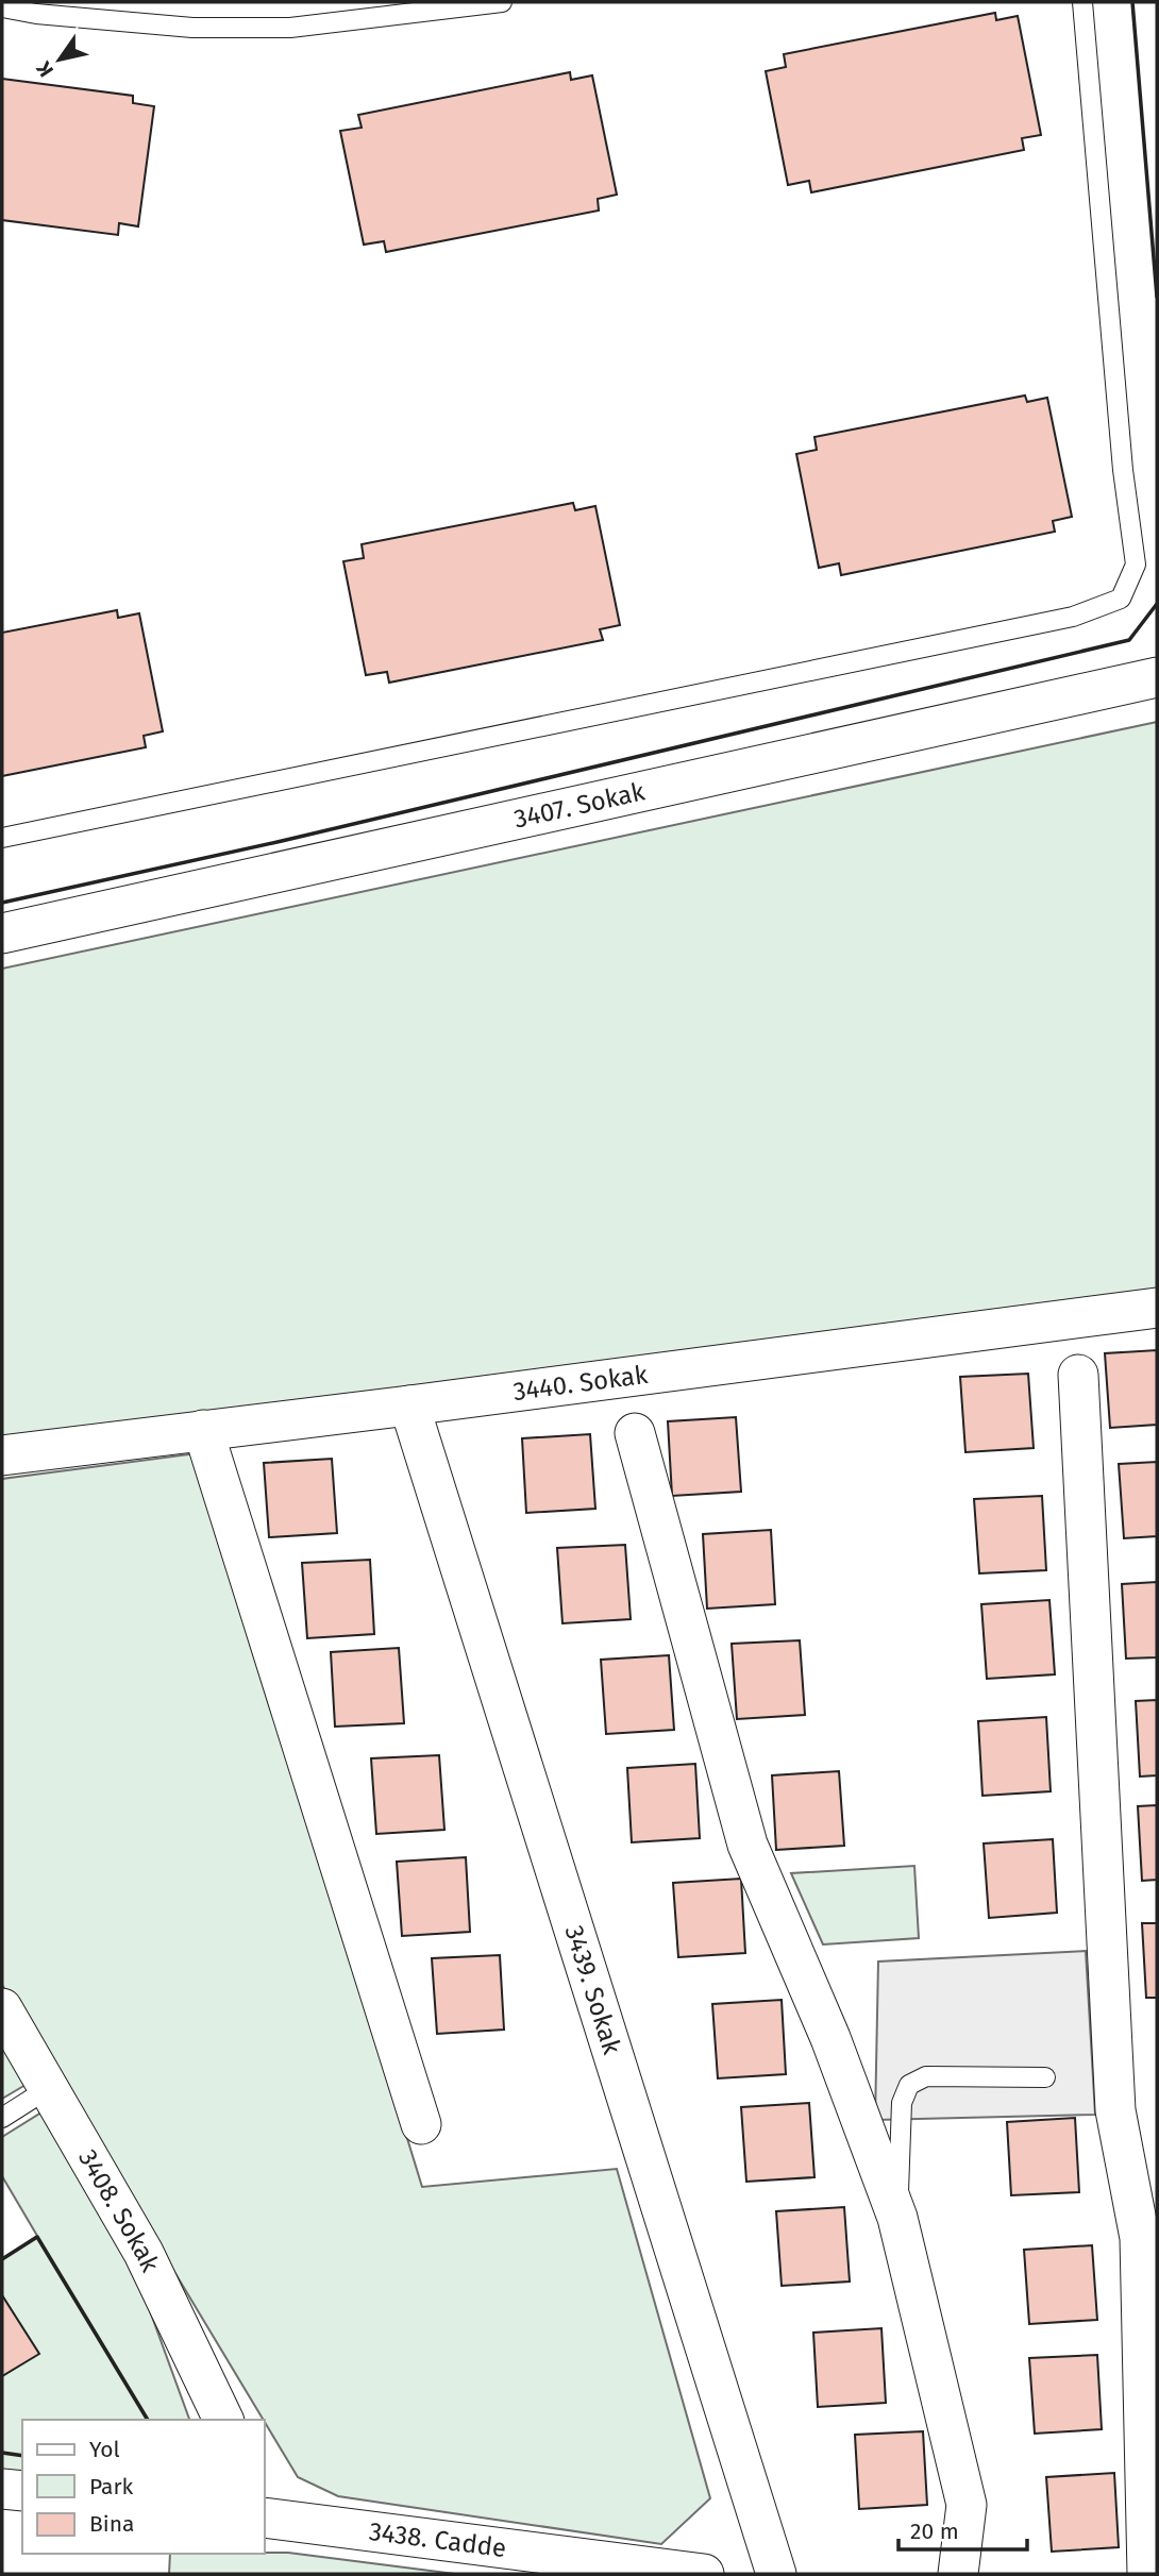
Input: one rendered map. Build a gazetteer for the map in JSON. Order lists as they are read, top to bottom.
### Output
{
  "streets": {
    "street": [
      "3407. Sokak",
      "3440. Sokak",
      "3439. Sokak",
      "3408. Sokak",
      "3438. Cadde"
    ]
  },
  "crossings": [
    ["3440. Sokak", "3439. Sokak"]
  ],
  "legend": ["Yol", "Park", "Bina"],
  "scale_bar": "20 m",
  "north": "bottom left"
}
